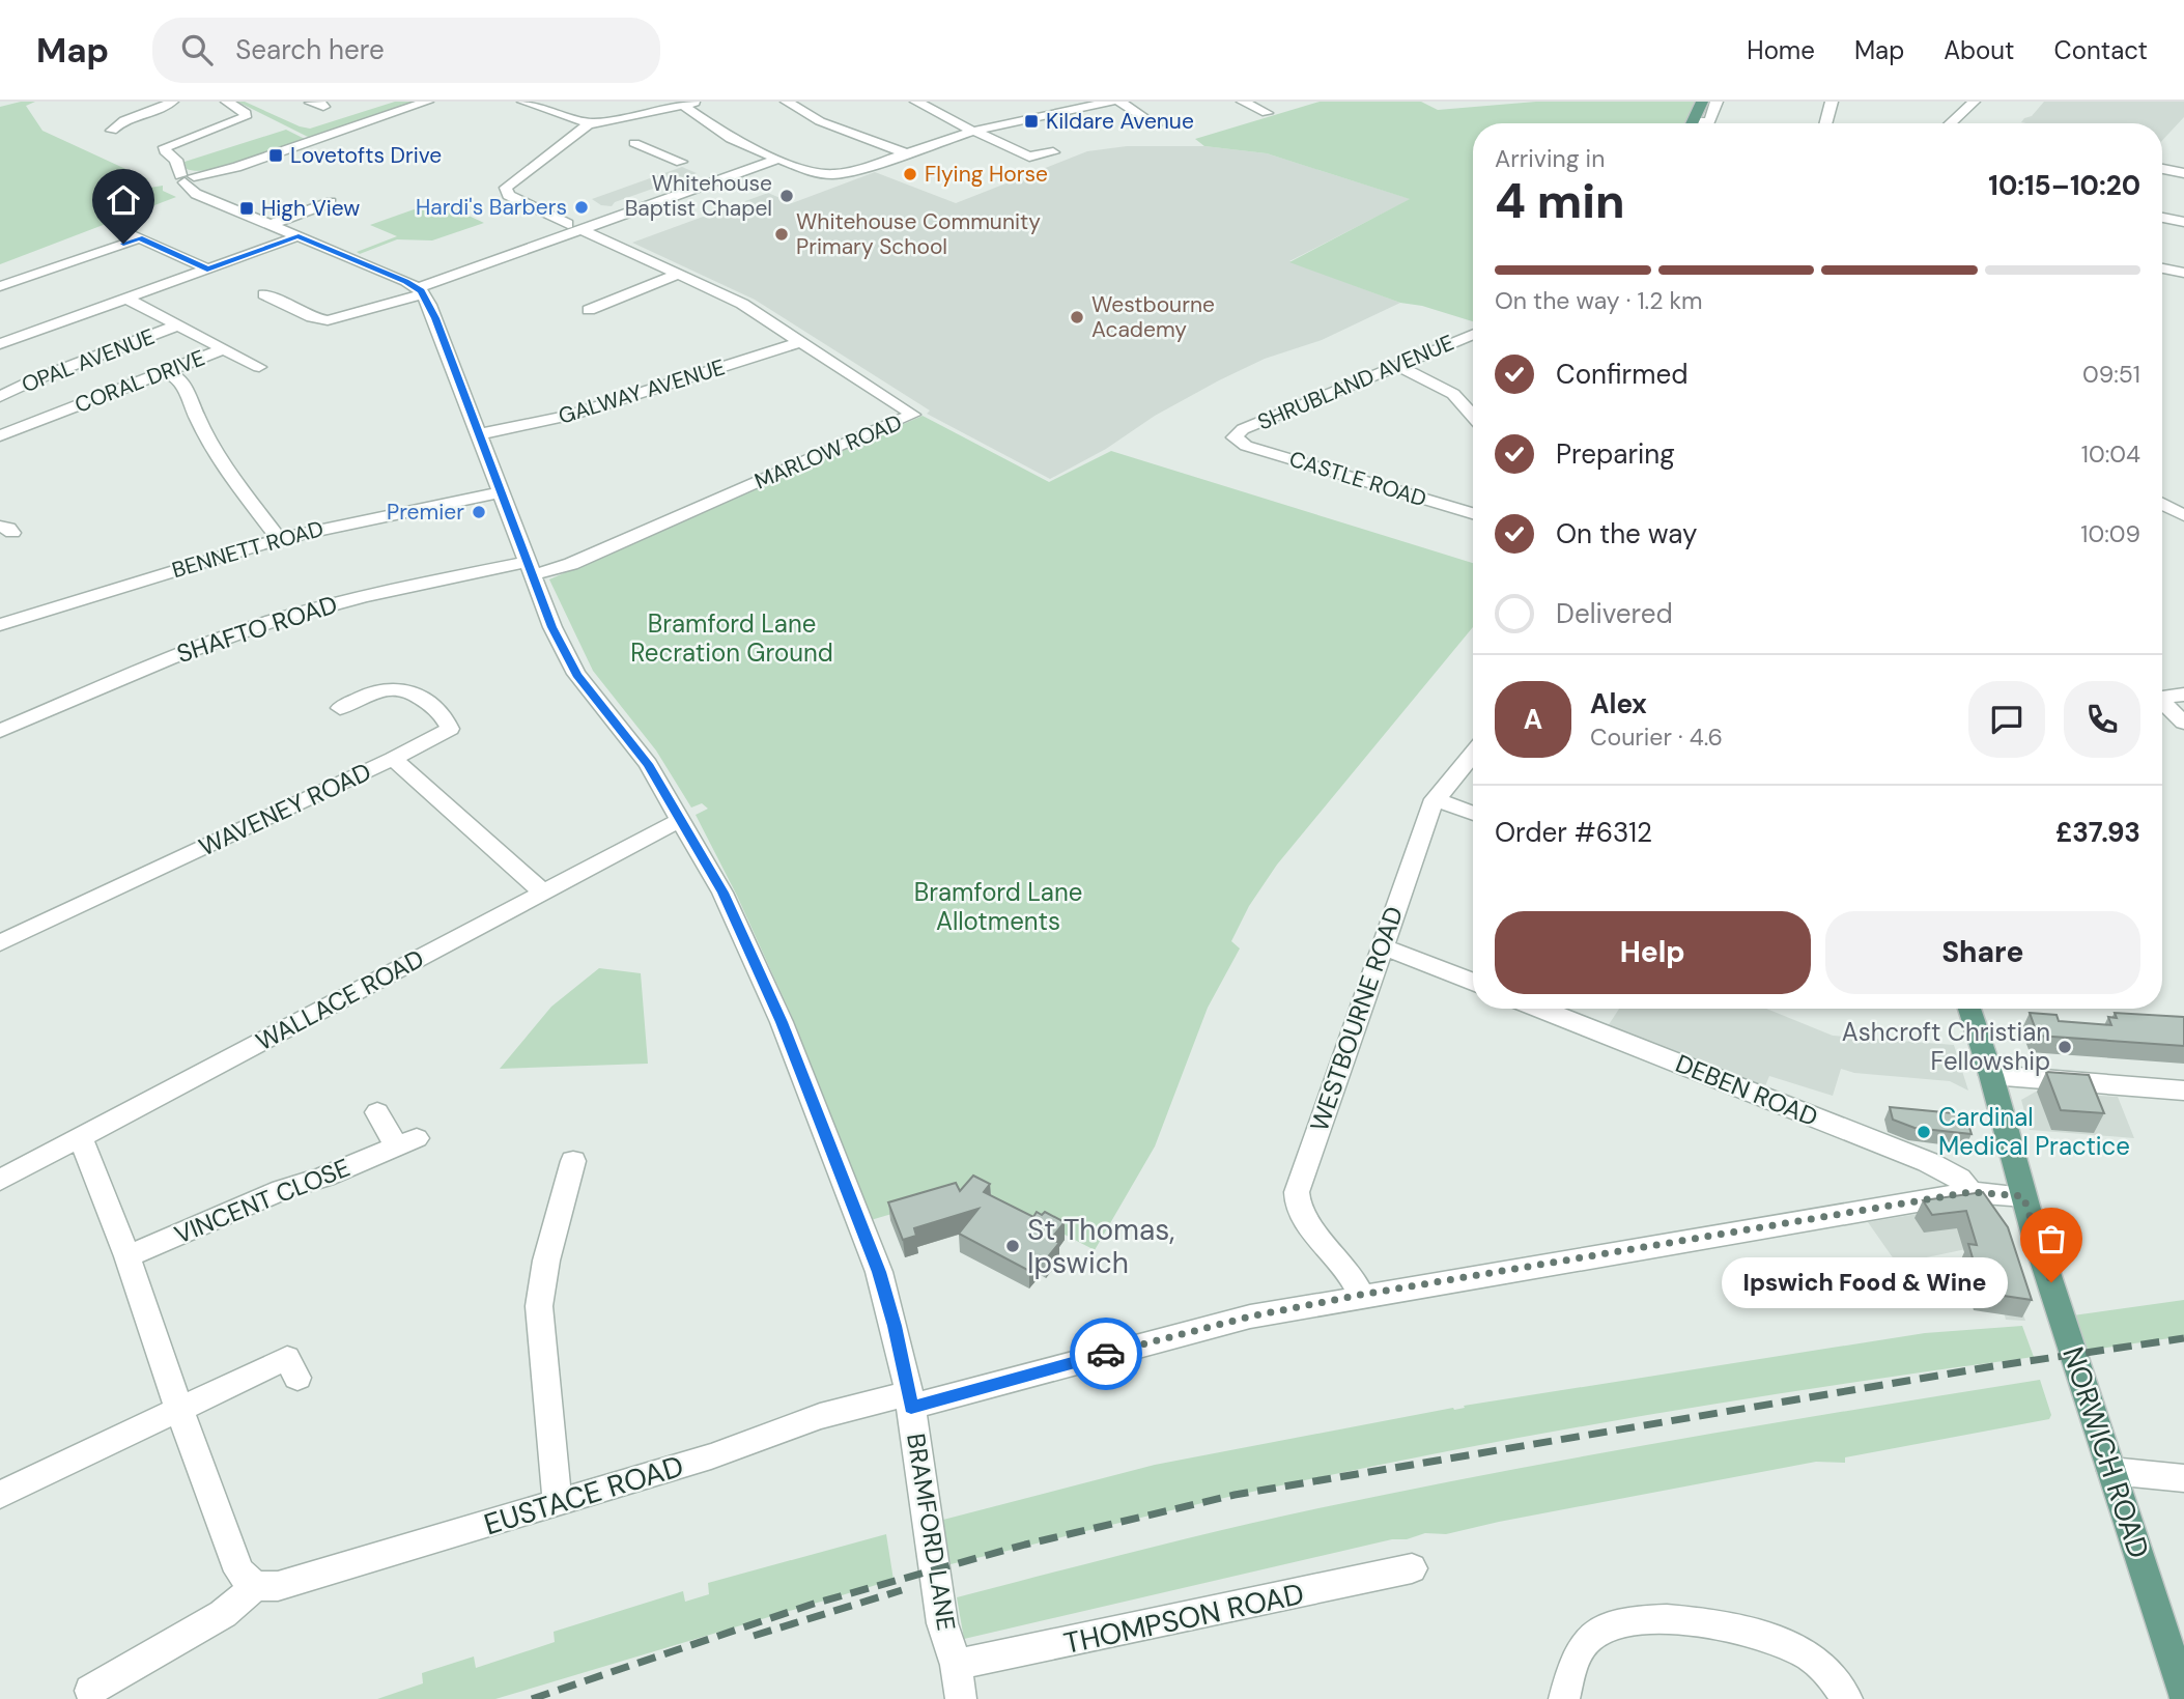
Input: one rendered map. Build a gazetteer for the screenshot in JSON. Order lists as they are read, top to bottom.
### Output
{
  "streets": {
    "main road": ["NORWICH ROAD"],
    "street": [
      "OPAL AVENUE",
      "CORAL DRIVE",
      "SHRUBLAND AVENUE",
      "GALWAY AVENUE",
      "MARLOW ROAD",
      "CASTLE ROAD",
      "BENNETT ROAD",
      "SHAFTO ROAD",
      "WAVENEY ROAD",
      "WALLACE ROAD",
      "WESTBOURNE ROAD",
      "DEBEN ROAD",
      "VINCENT CLOSE",
      "EUSTACE ROAD",
      "BRAMFORD LANE",
      "THOMPSON ROAD"
    ]
  },
  "crossings": [
    ["OPAL AVENUE", "CORAL DRIVE"],
    ["SHRUBLAND AVENUE", "CASTLE ROAD"],
    ["GALWAY AVENUE", "MARLOW ROAD"],
    ["GALWAY AVENUE", "BRAMFORD LANE"],
    ["MARLOW ROAD", "SHAFTO ROAD"],
    ["MARLOW ROAD", "BRAMFORD LANE"],
    ["BENNETT ROAD", "BRAMFORD LANE"],
    ["SHAFTO ROAD", "BRAMFORD LANE"],
    ["WALLACE ROAD", "BRAMFORD LANE"],
    ["WESTBOURNE ROAD", "EUSTACE ROAD"],
    ["DEBEN ROAD", "EUSTACE ROAD"],
    ["NORWICH ROAD", "EUSTACE ROAD"],
    ["EUSTACE ROAD", "BRAMFORD LANE"],
    ["BRAMFORD LANE", "THOMPSON ROAD"]
  ],
  "parks": ["Bramford Lane Recration Ground", "Bramford Lane Allotments"],
  "places": {
    "transit": ["Kildare Avenue", "Lovetofts Drive", "High View"],
    "other": [
      "Flying Horse",
      "Whitehouse Baptist Chapel",
      "Hardi's Barbers",
      "Whitehouse Community Primary School",
      "Westbourne Academy",
      "Premier",
      "Ashcroft Christian Fellowship",
      "Cardinal Medical Practice",
      "St Thomas, Ipswich",
      "Ipswich Food & Wine"
    ]
  },
  "page": {
    "header": "Map",
    "search": "Search here",
    "nav": [
      "Home",
      "Map",
      "About",
      "Contact"
    ],
    "heading": ["4 min", "Arriving in", "10:15–10:20"],
    "panel": [
      "Alex",
      "Courier · 4.6",
      "Order #6312",
      "£37.93"
    ],
    "bar": "On the way · 1.2 km",
    "list": [
      ["Confirmed", "09:51"],
      ["Preparing", "10:04"],
      ["On the way", "10:09"],
      "Delivered"
    ],
    "round": "A",
    "buttons": ["Help", "Share"],
    "bubble": "Ipswich Food & Wine"
  }
}
